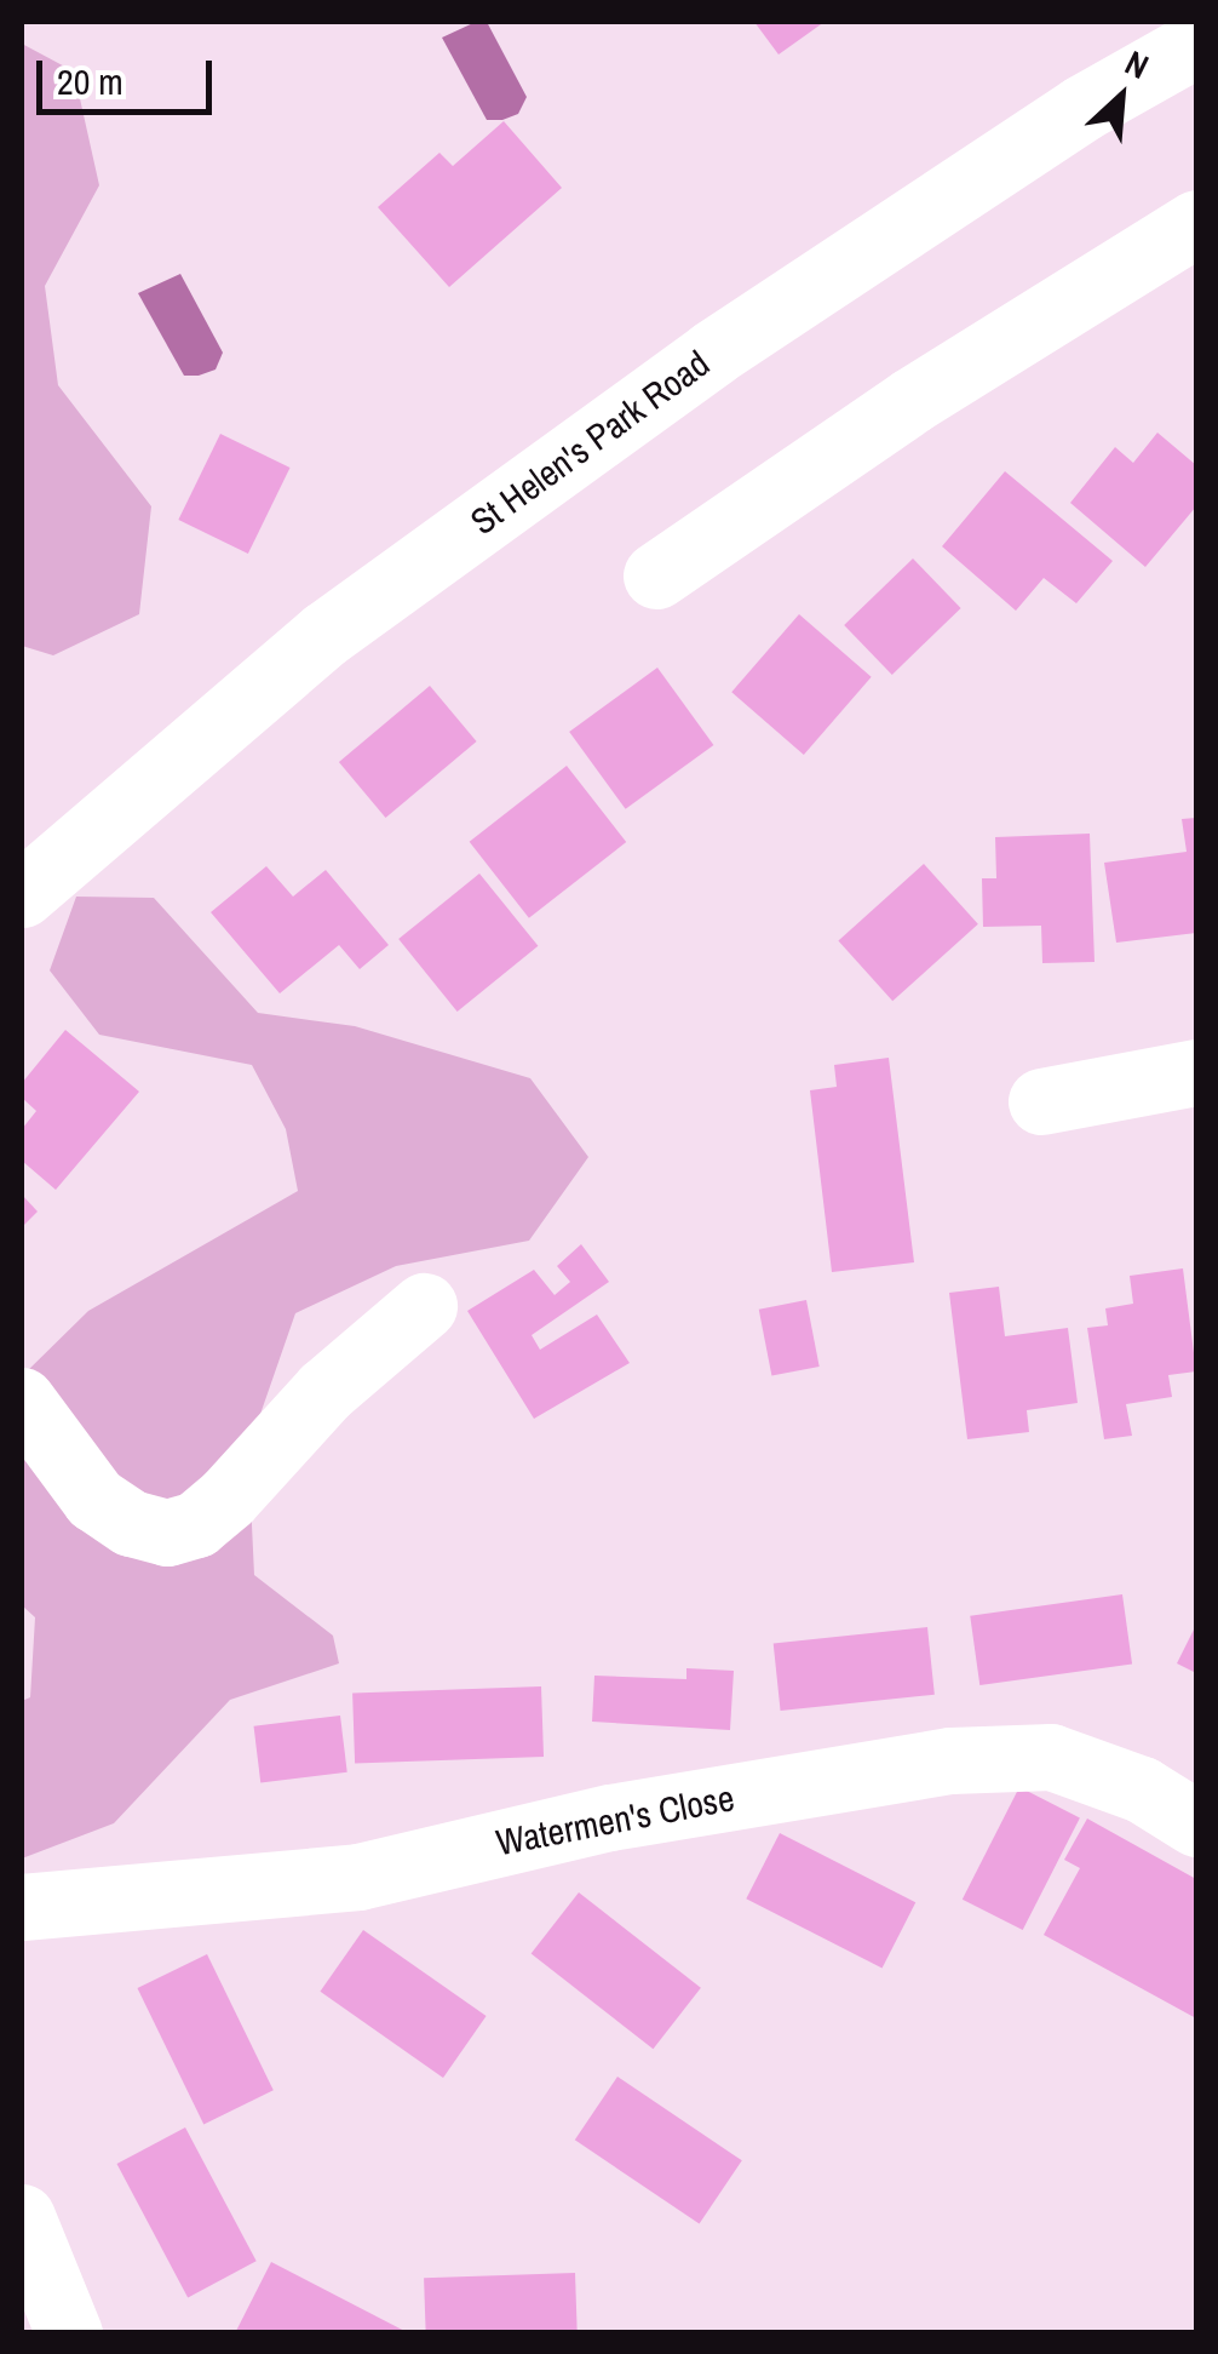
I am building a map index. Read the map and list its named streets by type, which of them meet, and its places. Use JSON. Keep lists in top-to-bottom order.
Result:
{
  "streets": {
    "street": ["St Helen's Park Road", "Watermen's Close"]
  },
  "scale_bar": "20 m",
  "north": "top right"
}
